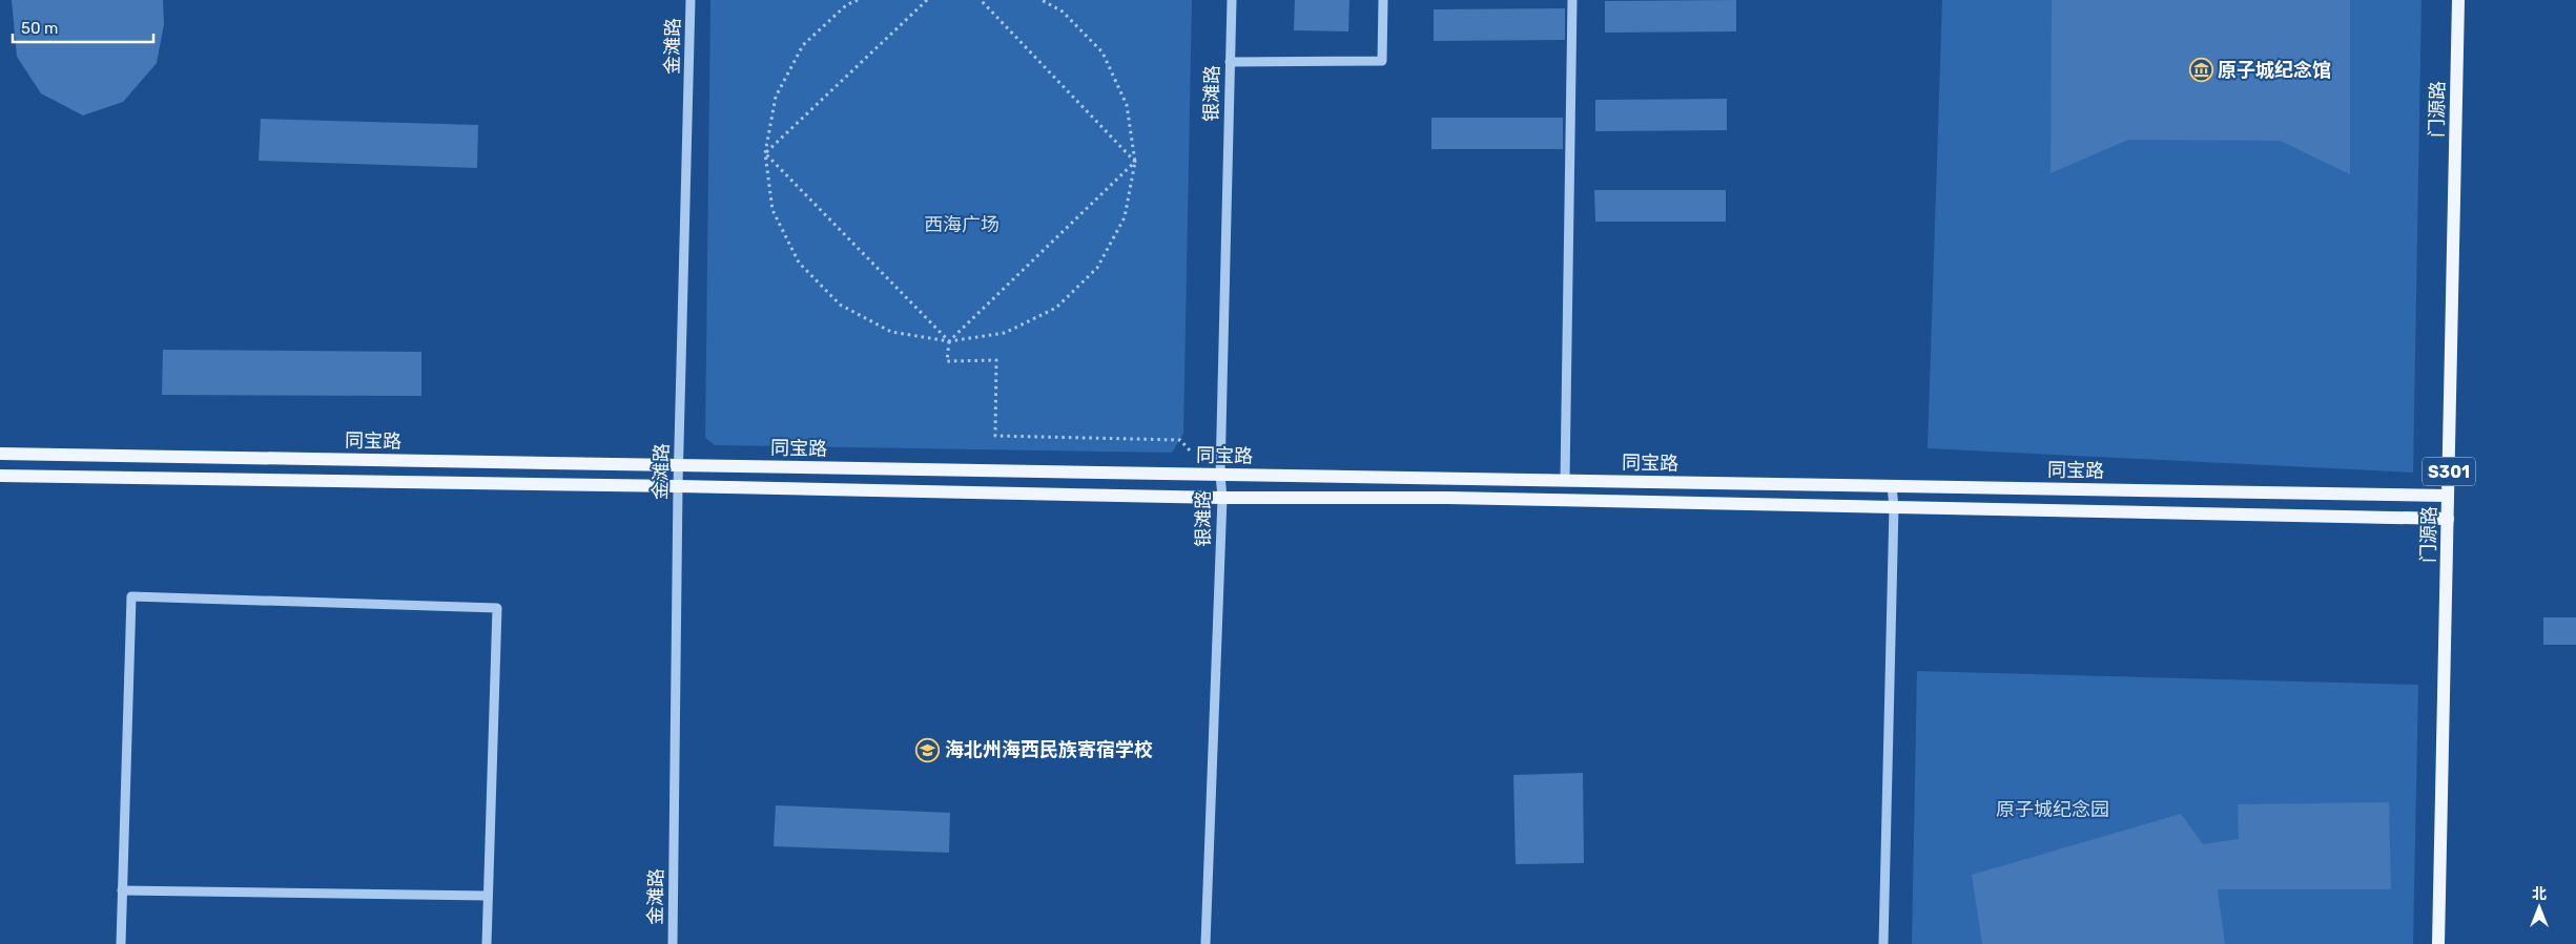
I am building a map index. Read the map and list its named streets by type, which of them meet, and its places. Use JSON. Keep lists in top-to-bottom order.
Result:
{
  "streets": {
    "main road": ["门源路", "同宝路", "S301"],
    "street": ["金滩路", "银滩路"]
  },
  "crossings": [
    ["金滩路", "同宝路"],
    ["银滩路", "同宝路"],
    ["门源路", "同宝路"]
  ],
  "parks": ["西海广场", "原子城纪念园"],
  "places": {
    "museum": ["原子城纪念馆"],
    "school or university": ["海北州海西民族寄宿学校"]
  },
  "scale_bar": "50 m",
  "north": "top"
}
